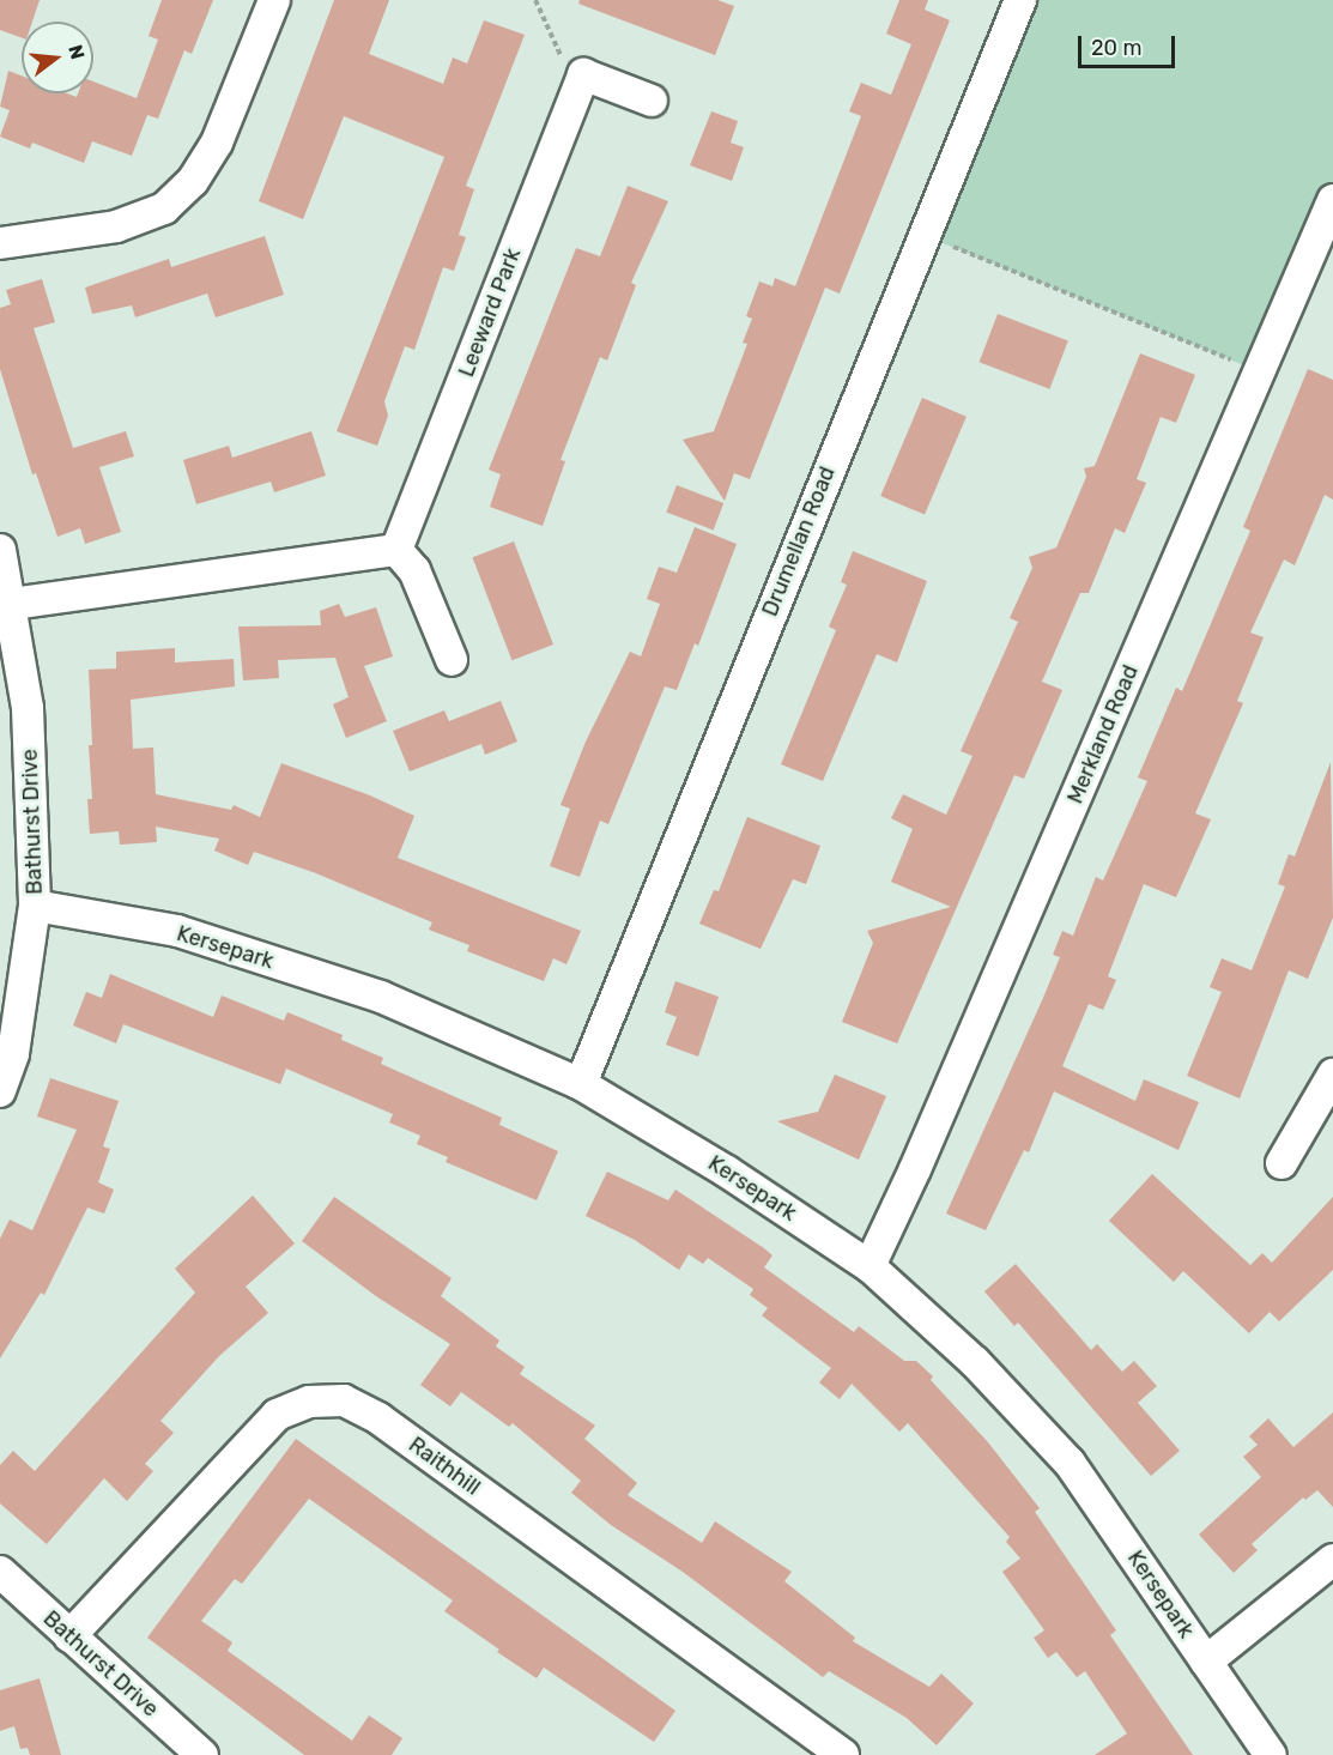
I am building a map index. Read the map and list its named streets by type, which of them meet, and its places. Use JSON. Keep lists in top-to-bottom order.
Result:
{
  "streets": {
    "street": [
      "Leeward Park",
      "Drumellan Road",
      "Merkland Road",
      "Bathurst Drive",
      "Kersepark",
      "Raithhill"
    ]
  },
  "crossings": [
    ["Drumellan Road", "Kersepark"],
    ["Merkland Road", "Kersepark"],
    ["Bathurst Drive", "Kersepark"],
    ["Bathurst Drive", "Raithhill"]
  ],
  "scale_bar": "20 m",
  "north": "right"
}
